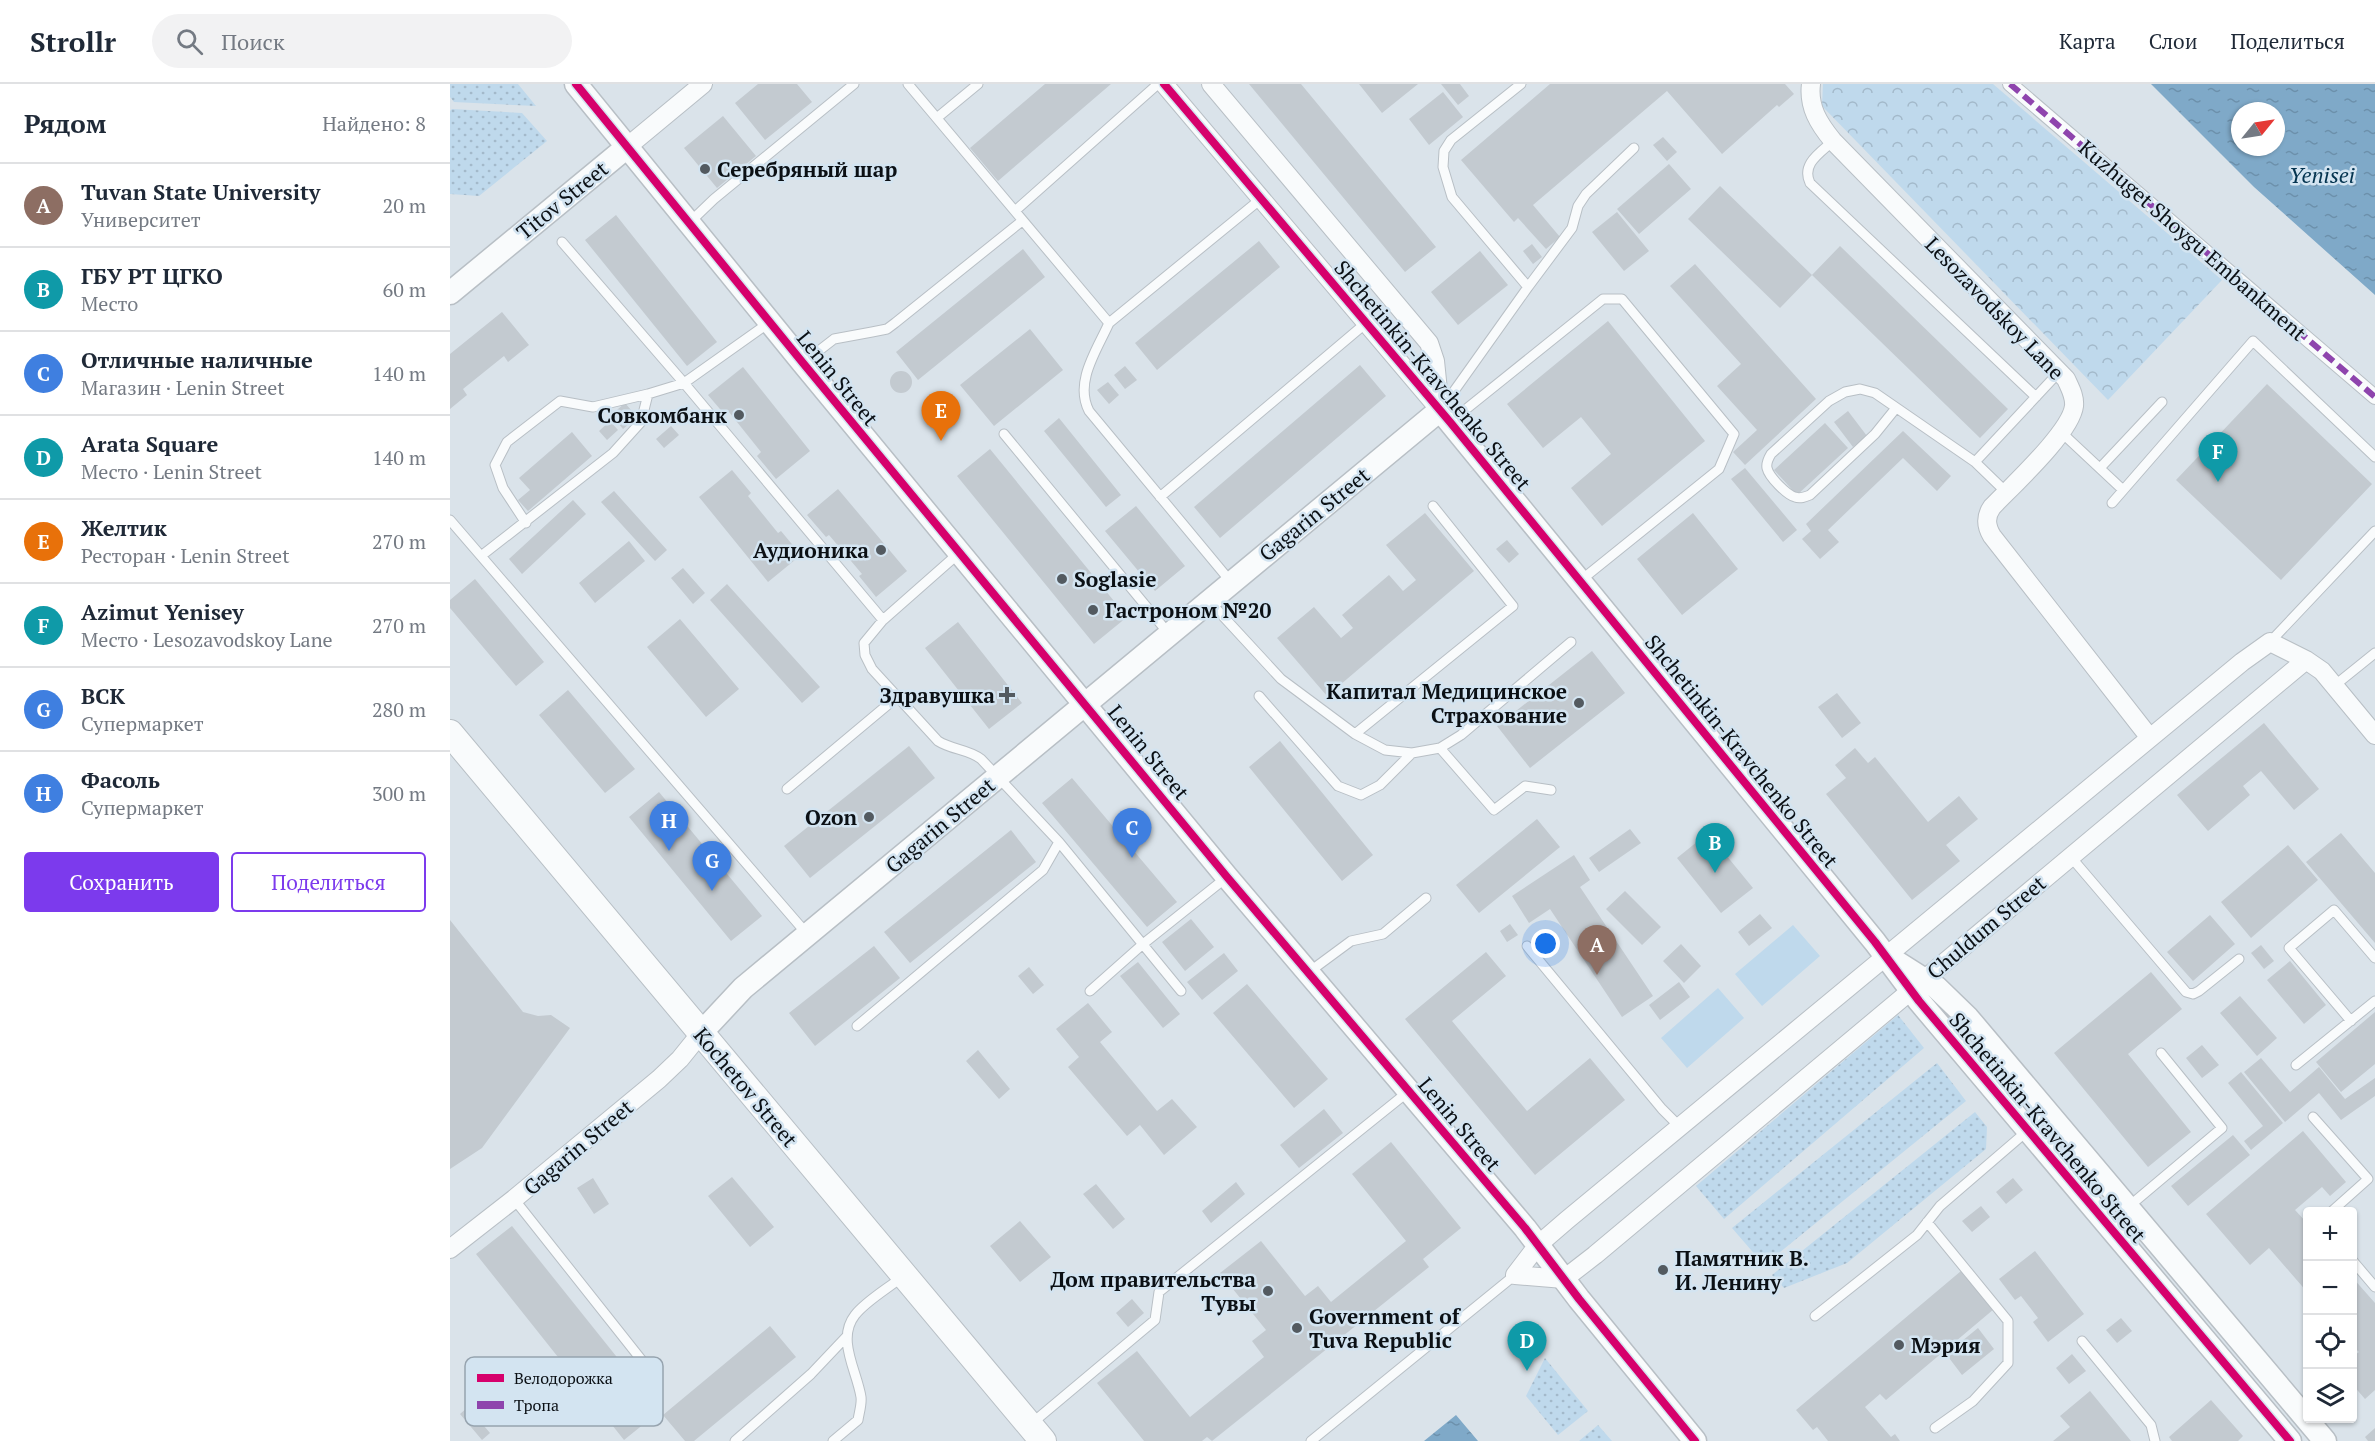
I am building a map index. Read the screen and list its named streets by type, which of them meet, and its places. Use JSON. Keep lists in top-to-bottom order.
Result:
{
  "streets": {
    "main road": ["Kochetov Street"],
    "street": [
      "Titov Street",
      "Kuzhuget Shoygu Embankment",
      "Lesozavodskoy Lane",
      "Shchetinkin-Kravchenko Street",
      "Lenin Street",
      "Gagarin Street",
      "Chuldum Street"
    ]
  },
  "crossings": [
    ["Titov Street", "Lenin Street"],
    ["Lesozavodskoy Lane", "Chuldum Street"],
    ["Shchetinkin-Kravchenko Street", "Gagarin Street"],
    ["Shchetinkin-Kravchenko Street", "Chuldum Street"],
    ["Lenin Street", "Gagarin Street"],
    ["Lenin Street", "Chuldum Street"],
    ["Gagarin Street", "Kochetov Street"]
  ],
  "water": ["Yenisei"],
  "places": {
    "other": [
      "Серебряный шар",
      "Совкомбанк",
      "Аудионика",
      "Soglasie",
      "Гастроном №20",
      "Капитал Медицинское Страхование",
      "Ozon",
      "Памятник В. И. Ленину",
      "Дом правительства Тувы",
      "Government of Tuva Republic",
      "Мэрия"
    ],
    "health": ["Здравушка"]
  },
  "legend": ["Велодорожка", "Тропа"],
  "north": "top right",
  "page": {
    "header": "Strollr",
    "search": "Поиск",
    "nav": ["Карта", "Слои", "Поделиться"],
    "heading": ["Рядом", "Найдено: 8"],
    "list": [
      {
        "mark": "A",
        "name": "Tuvan State University",
        "note": "Университет",
        "value": "20 m"
      },
      {
        "mark": "B",
        "name": "ГБУ РТ ЦГКО",
        "note": "Место",
        "value": "60 m"
      },
      {
        "mark": "C",
        "name": "Отличные наличные",
        "note": "Магазин · Lenin Street",
        "value": "140 m"
      },
      {
        "mark": "D",
        "name": "Arata Square",
        "note": "Место · Lenin Street",
        "value": "140 m"
      },
      {
        "mark": "E",
        "name": "Желтик",
        "note": "Ресторан · Lenin Street",
        "value": "270 m"
      },
      {
        "mark": "F",
        "name": "Azimut Yenisey",
        "note": "Место · Lesozavodskoy Lane",
        "value": "270 m"
      },
      {
        "mark": "G",
        "name": "ВСК",
        "note": "Супермаркет",
        "value": "280 m"
      },
      {
        "mark": "H",
        "name": "Фасоль",
        "note": "Супермаркет",
        "value": "300 m"
      }
    ],
    "pins": [
      "E",
      "F",
      "H",
      "C",
      "B",
      "G",
      "A",
      "D"
    ],
    "buttons": ["Сохранить", "Поделиться"],
    "map_buttons": ["+", "−"]
  }
}
